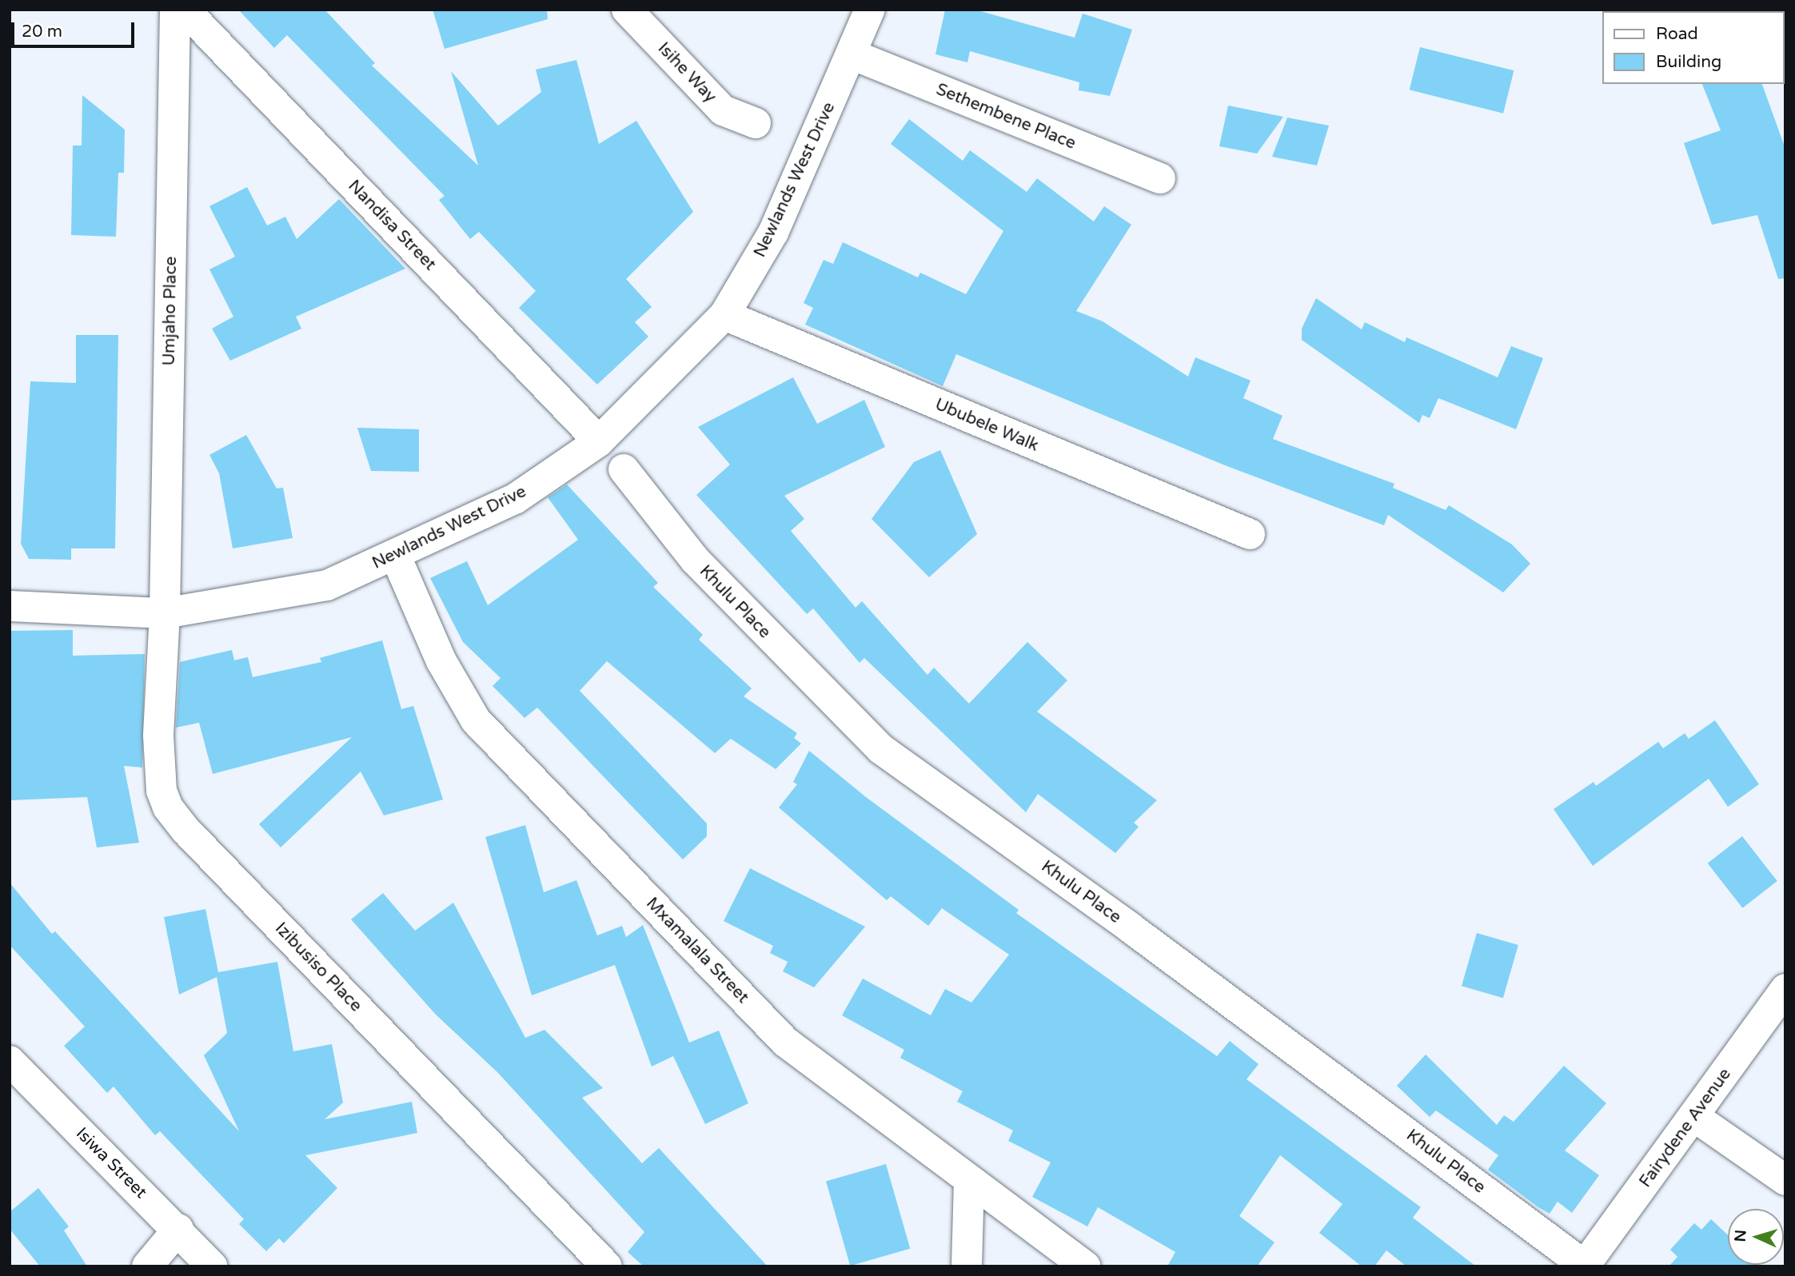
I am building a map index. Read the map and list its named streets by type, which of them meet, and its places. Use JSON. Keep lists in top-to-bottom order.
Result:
{
  "streets": {
    "street": [
      "Isihe Way",
      "Sethembene Place",
      "Newlands West Drive",
      "Nandisa Street",
      "Umjaho Place",
      "Ububele Walk",
      "Khulu Place",
      "Mxamalala Street",
      "Izibusiso Place",
      "Fairydene Avenue",
      "Isiwa Street"
    ]
  },
  "crossings": [
    ["Sethembene Place", "Newlands West Drive"],
    ["Newlands West Drive", "Nandisa Street"],
    ["Newlands West Drive", "Umjaho Place"],
    ["Newlands West Drive", "Ububele Walk"],
    ["Newlands West Drive", "Mxamalala Street"],
    ["Newlands West Drive", "Izibusiso Place"],
    ["Umjaho Place", "Izibusiso Place"],
    ["Khulu Place", "Fairydene Avenue"]
  ],
  "legend": ["Road", "Building"],
  "scale_bar": "20 m",
  "north": "left"
}
